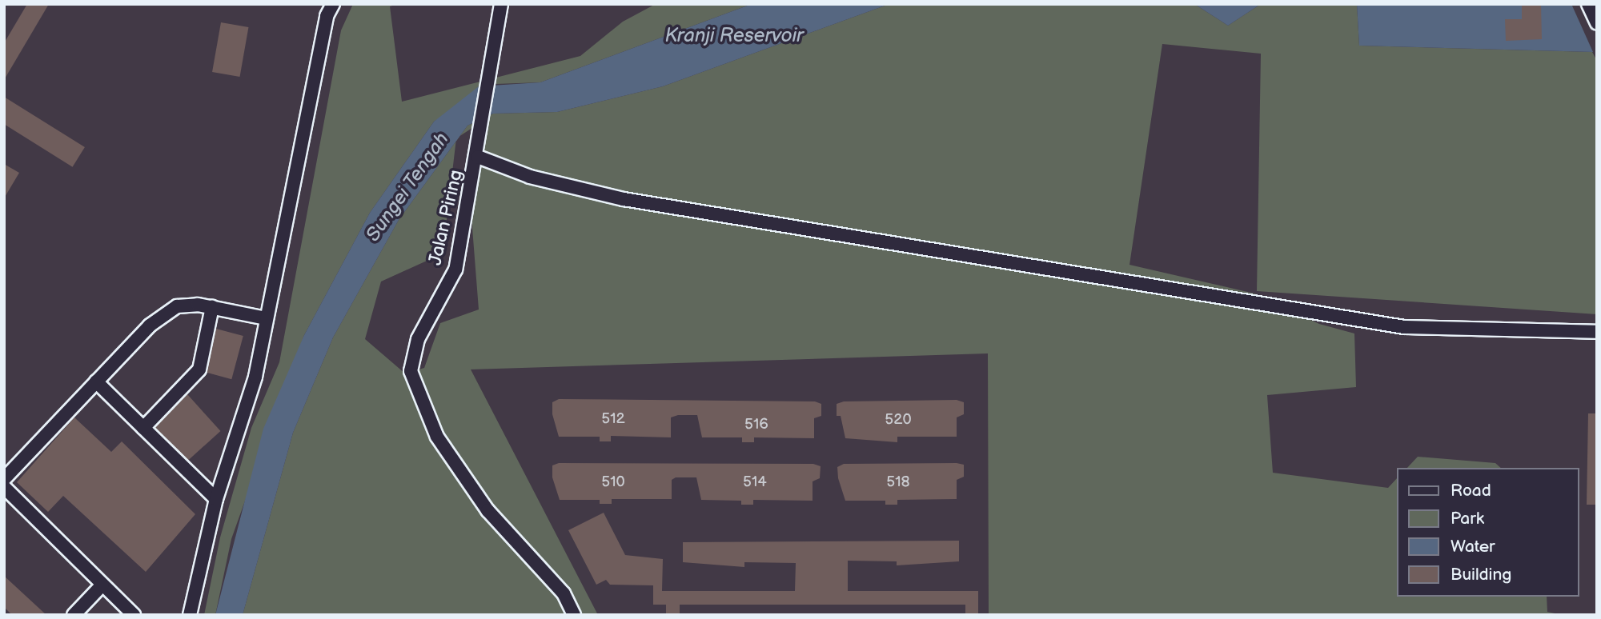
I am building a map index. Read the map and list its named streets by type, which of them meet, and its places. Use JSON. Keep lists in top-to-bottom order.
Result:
{
  "streets": {
    "street": ["Jalan Piring"]
  },
  "water": ["Kranji Reservoir", "Sungei Tengah"],
  "house_numbers": [
    "512",
    "520",
    "516",
    "510",
    "514",
    "518"
  ],
  "legend": [
    "Road",
    "Park",
    "Water",
    "Building"
  ]
}
